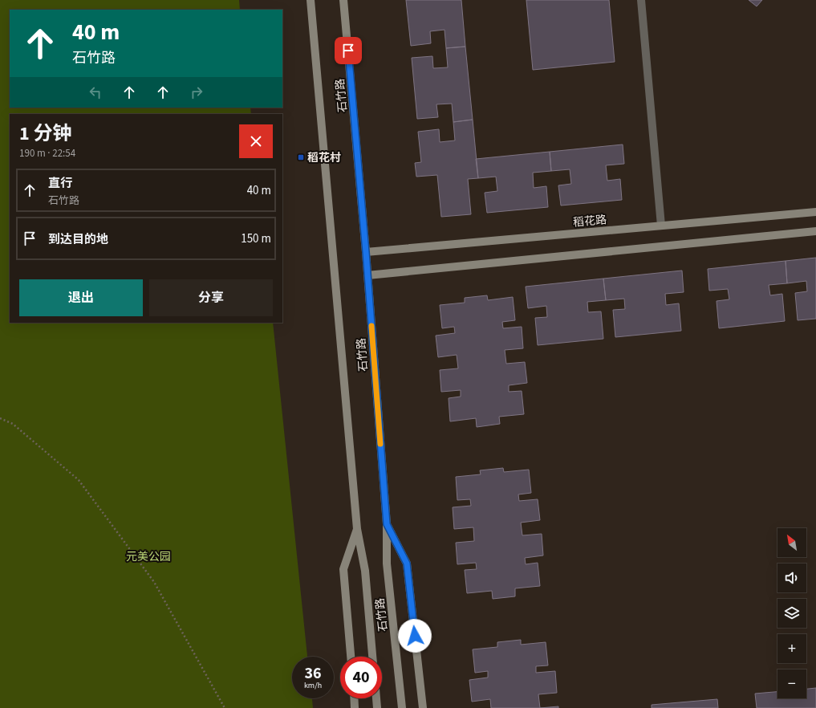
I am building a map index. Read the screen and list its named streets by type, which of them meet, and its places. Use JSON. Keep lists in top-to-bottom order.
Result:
{
  "streets": {
    "street": ["石竹路", "稻花路"]
  },
  "crossings": [
    ["石竹路", "稻花路"]
  ],
  "parks": ["元美公园"],
  "places": {
    "transit": ["稻花村"]
  },
  "north": "top left",
  "page": {
    "turn": ["40 m", "石竹路"],
    "heading": ["1 分钟", "190 m · 22:54"],
    "list": [
      {
        "name": "直行",
        "note": "石竹路",
        "value": "40 m"
      },
      {
        "name": "到达目的地",
        "value": "150 m"
      }
    ],
    "buttons": ["退出", "分享"],
    "map_buttons": ["+", "−"],
    "speed": "36 km/h",
    "limit": "40"
  }
}
